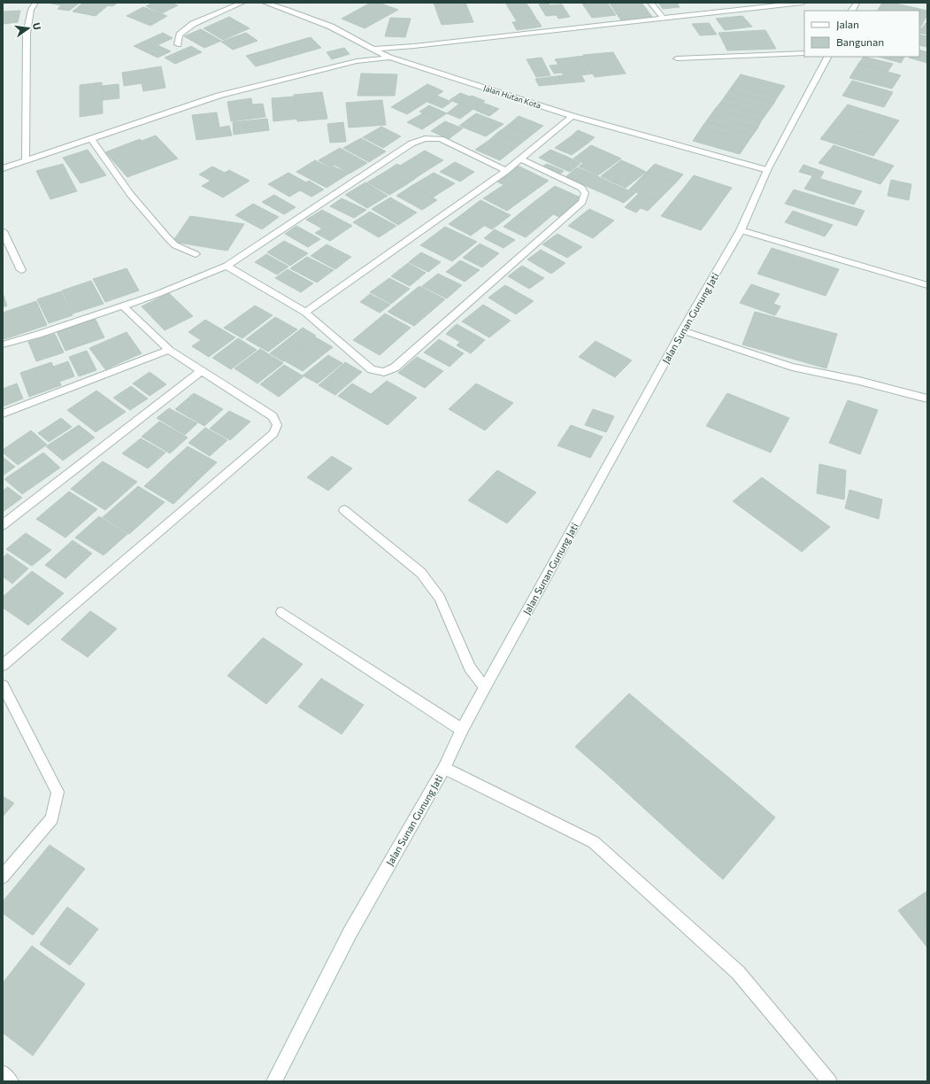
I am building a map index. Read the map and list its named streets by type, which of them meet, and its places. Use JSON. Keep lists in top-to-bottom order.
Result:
{
  "streets": {
    "street": ["Jalan Hutan Kota", "Jalan Sunan Gunung Jati"]
  },
  "crossings": [
    ["Jalan Hutan Kota", "Jalan Sunan Gunung Jati"]
  ],
  "legend": ["Jalan", "Bangunan"],
  "north": "right"
}
